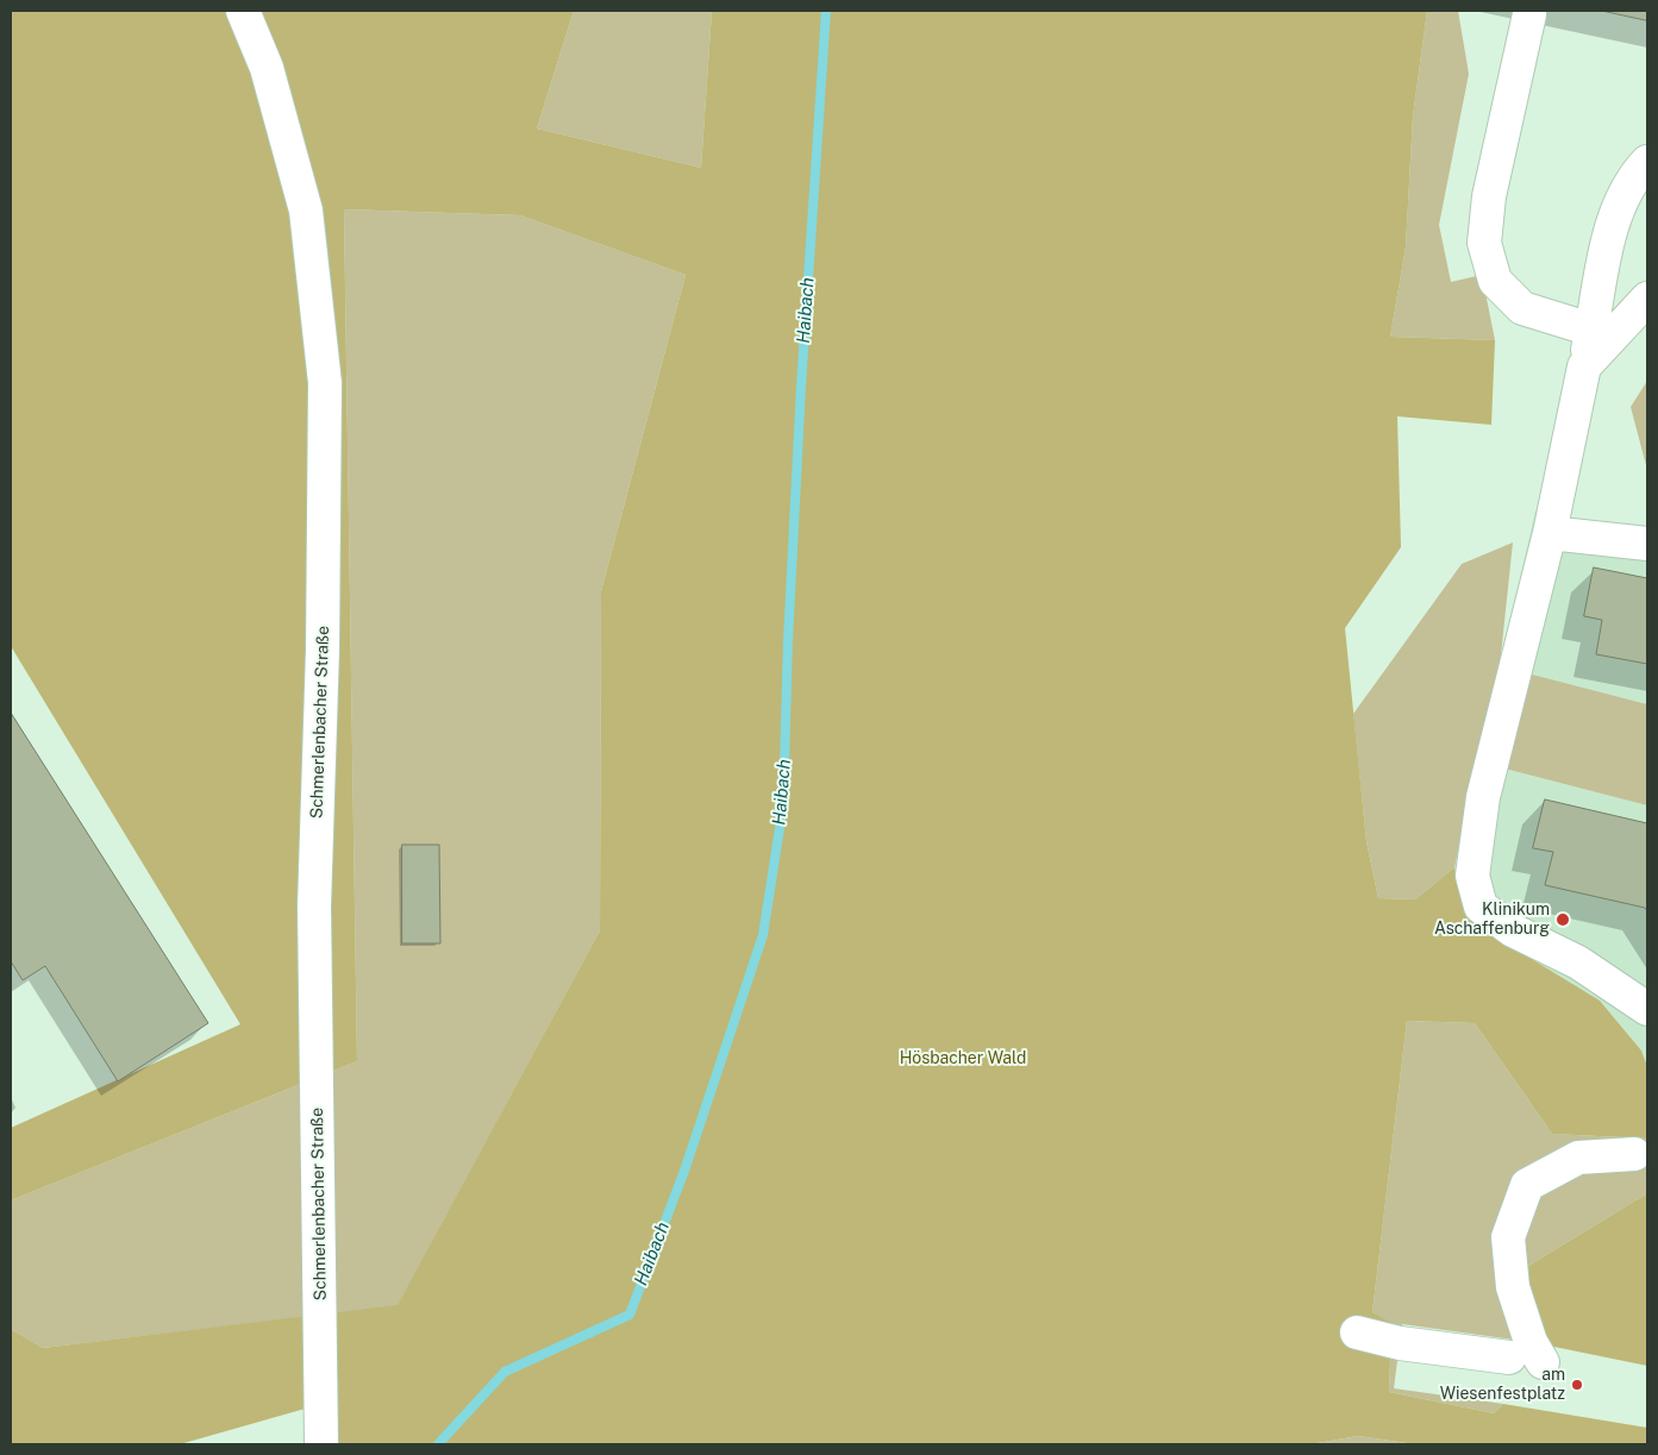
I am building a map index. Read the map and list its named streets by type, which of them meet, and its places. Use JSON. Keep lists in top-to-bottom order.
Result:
{
  "streets": {
    "street": ["Schmerlenbacher Straße"]
  },
  "water": ["Haibach"],
  "parks": ["Hösbacher Wald"],
  "places": ["Klinikum Aschaffenburg", "am Wiesenfestplatz"]
}
